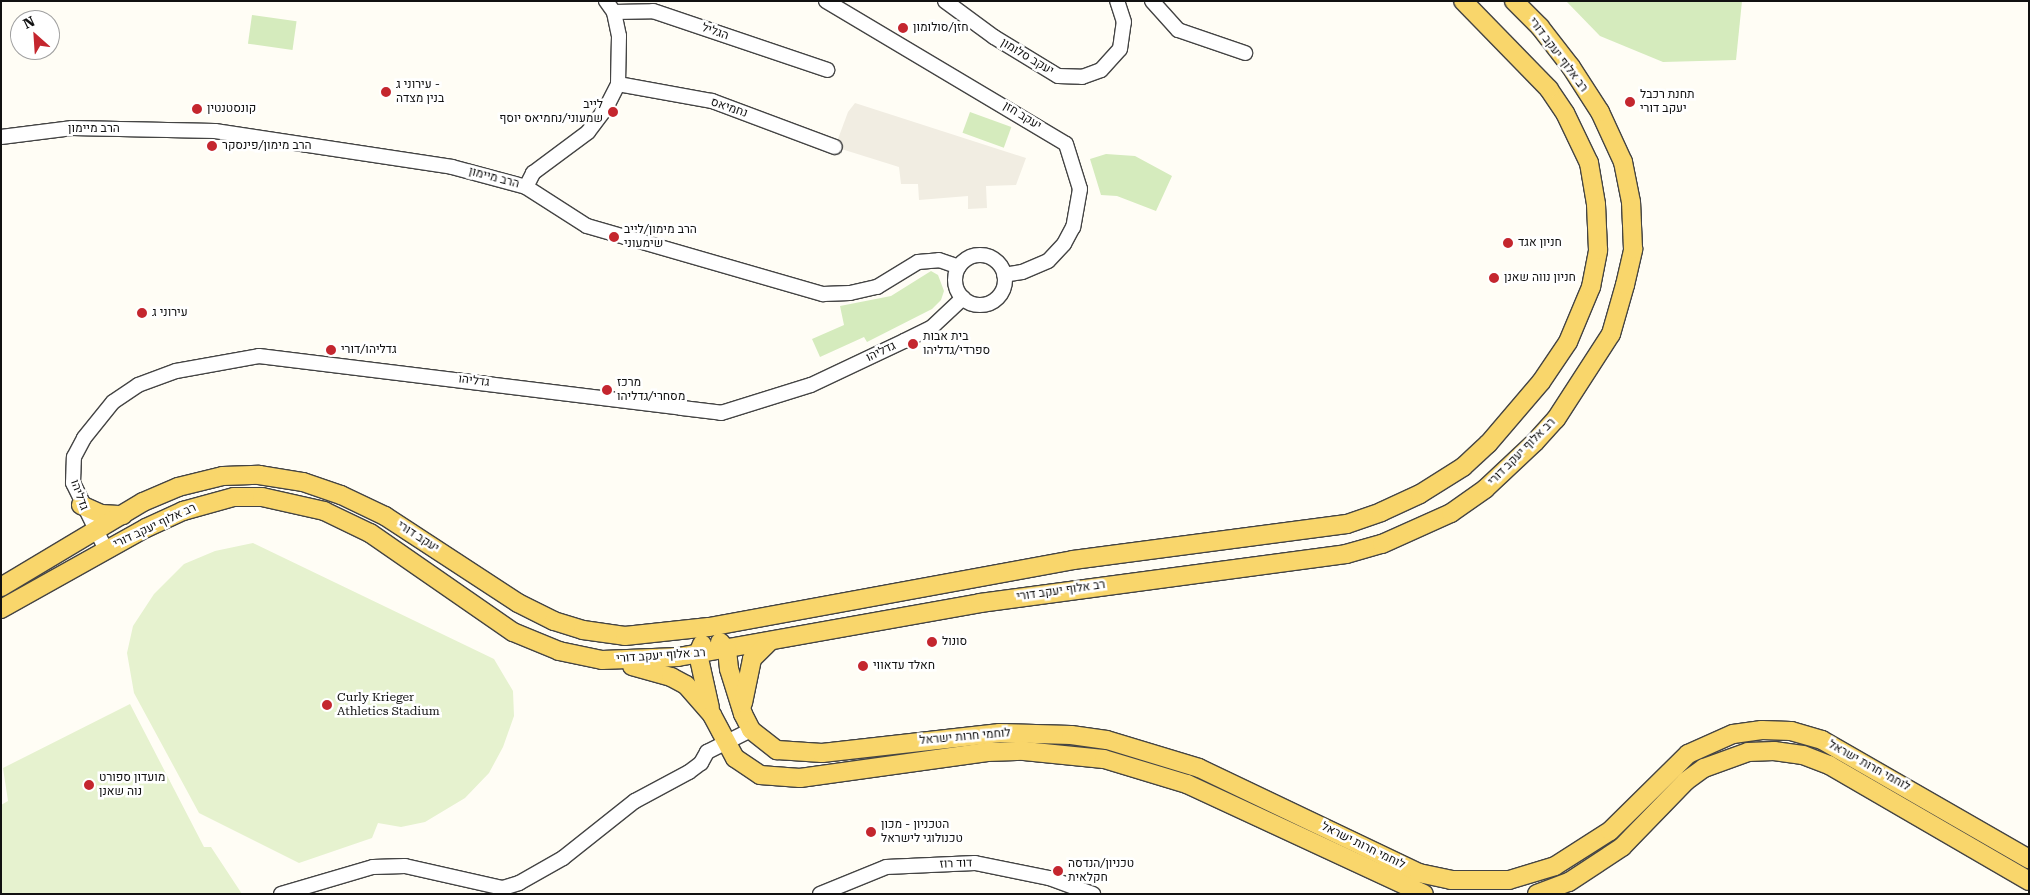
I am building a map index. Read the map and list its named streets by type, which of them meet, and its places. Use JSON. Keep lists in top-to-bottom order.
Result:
{
  "streets": {
    "main road": ["רב אלוף יעקב דורי", "יעקב דורי", "לוחמי חרות ישראל"],
    "street": [
      "הגליל",
      "יעקב סלומון",
      "נחמיאס",
      "יעקב חזן",
      "הרב מיימון",
      "גדליהו",
      "דוד רוז"
    ]
  },
  "crossings": [
    ["רב אלוף יעקב דורי", "גדליהו"],
    ["רב אלוף יעקב דורי", "יעקב דורי"],
    ["רב אלוף יעקב דורי", "לוחמי חרות ישראל"],
    ["יעקב חזן", "הרב מיימון"],
    ["יעקב חזן", "גדליהו"],
    ["הרב מיימון", "גדליהו"],
    ["יעקב דורי", "לוחמי חרות ישראל"]
  ],
  "places": [
    "חזן/סולומון",
    "עירוני ג - בנין מצדה",
    "תחנת רכבל יעקב דורי",
    "קונסטנטין",
    "לייב שמעוני/נחמיאס יוסף",
    "הרב מימון/פינסקר",
    "הרב מימון/לייב שימעוני",
    "חניון אגד",
    "חניון נווה שאנן",
    "עירוני ג",
    "בית אבות ספרדי/גדליהו",
    "גדליהו/דורי",
    "מרכז מסחרי/גדליהו",
    "סונול",
    "חאלד עדאווי",
    "Curly Krieger Athletics Stadium",
    "מועדון ספורט נוה שאנן",
    "הטכניון - מכון טכנולוגי לישראל",
    "טכניון/הנדסה חקלאית"
  ],
  "north": "top left"
}
